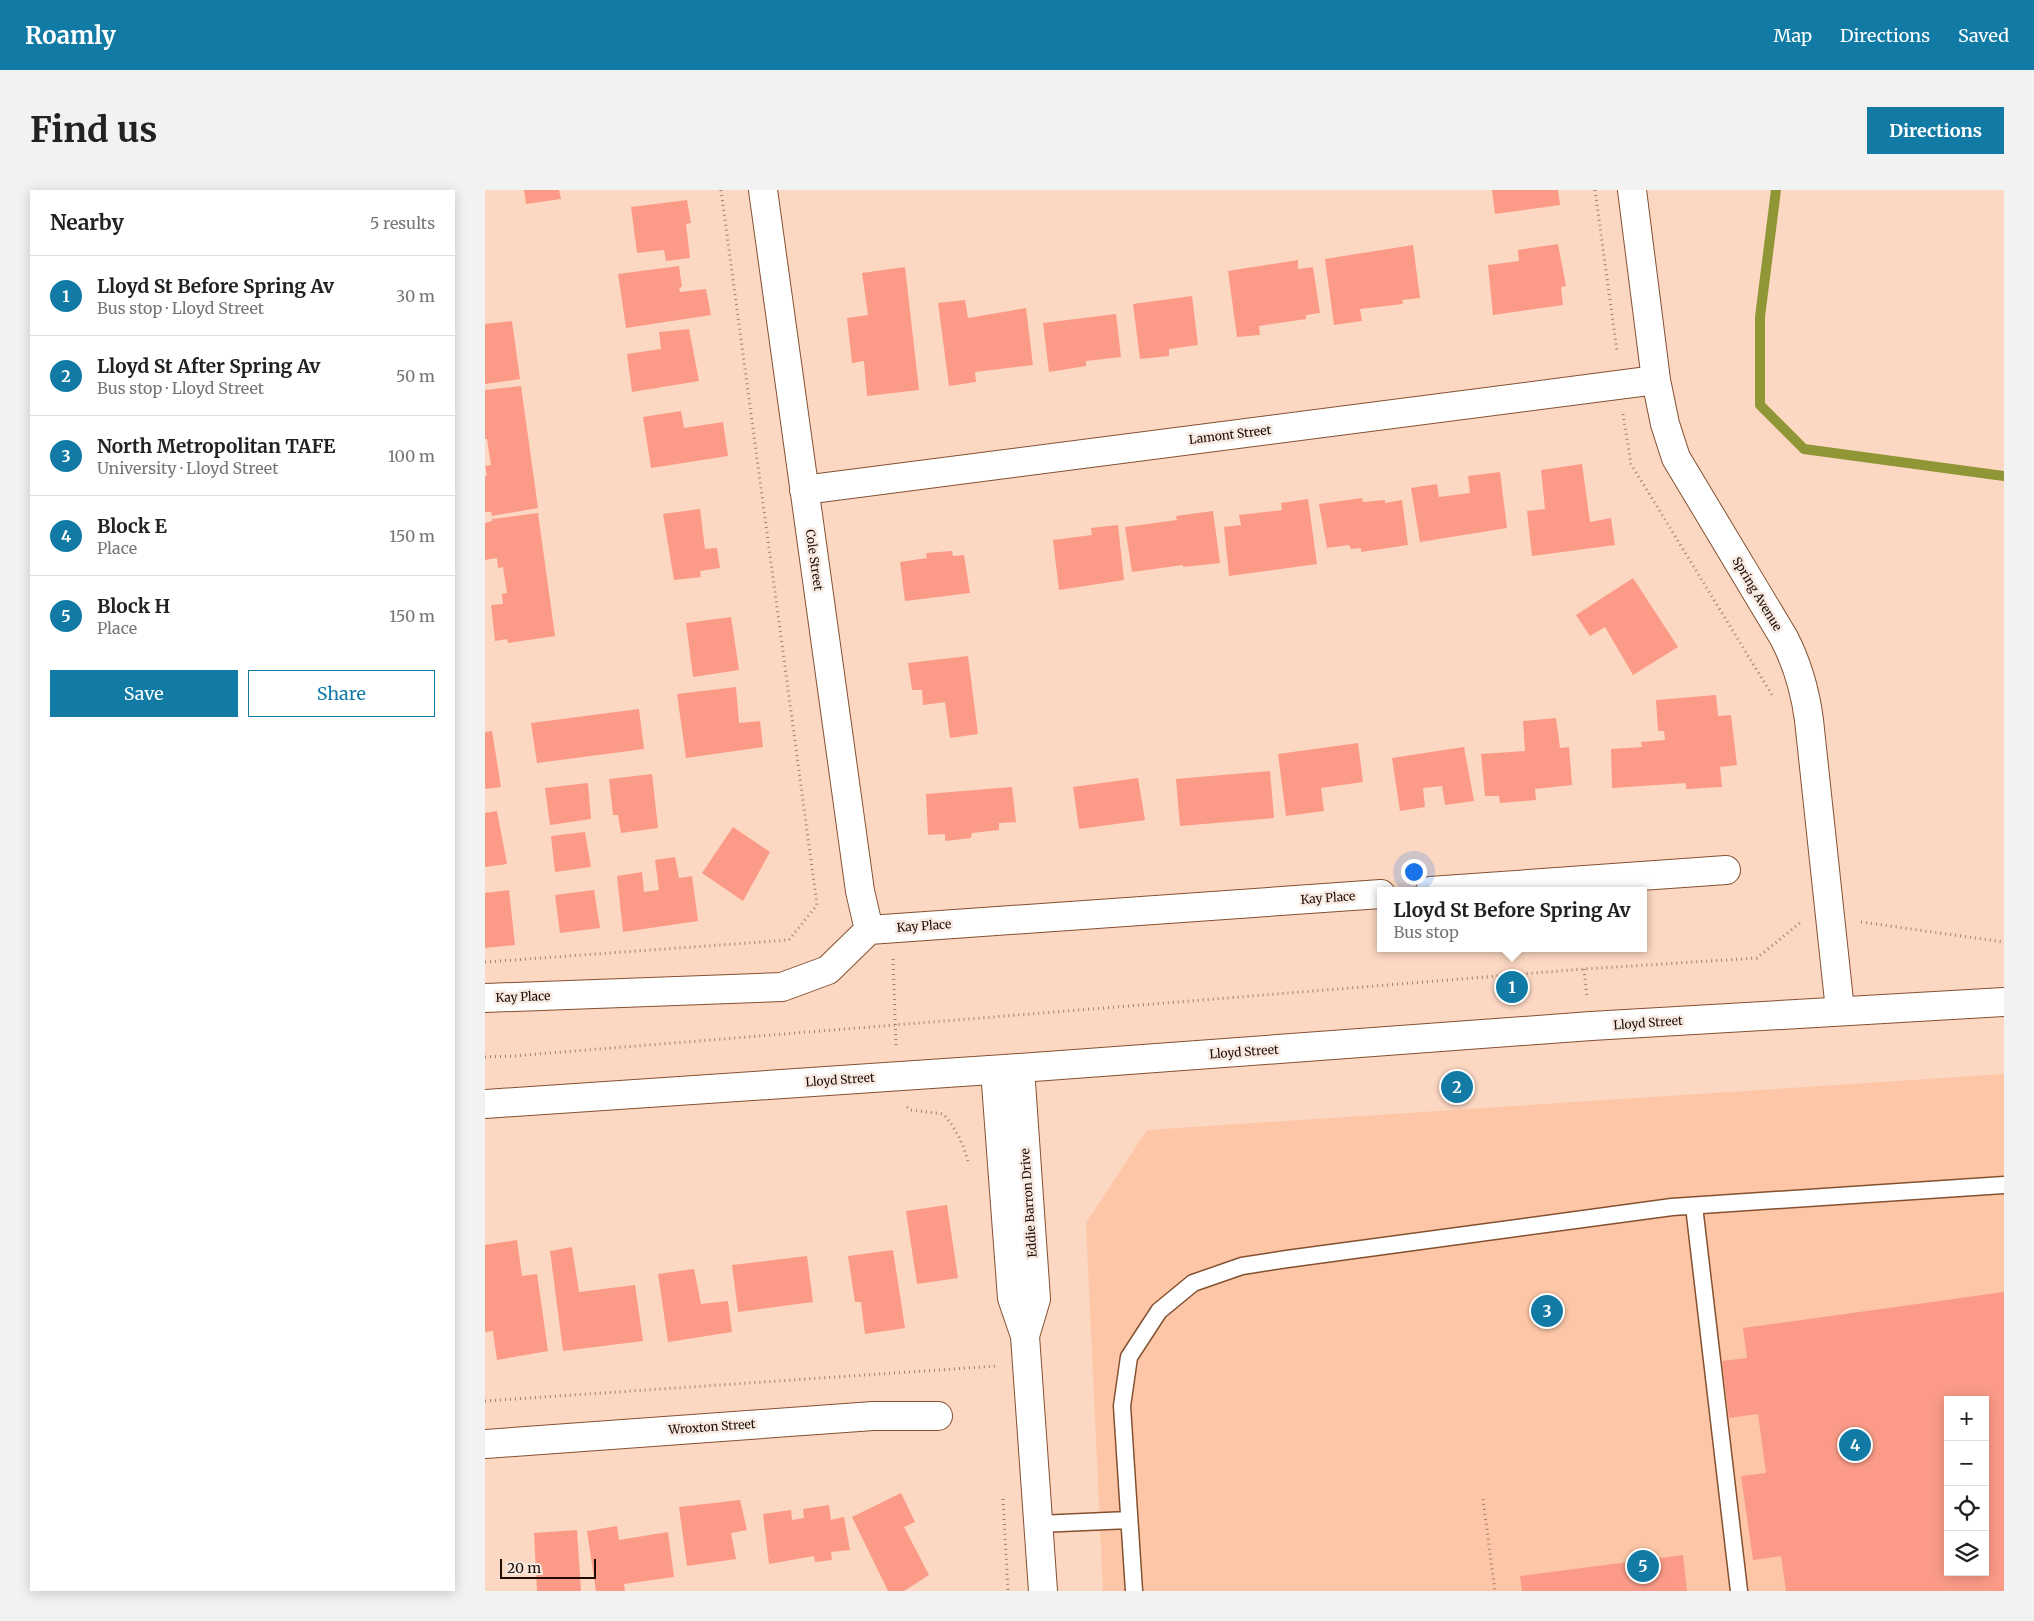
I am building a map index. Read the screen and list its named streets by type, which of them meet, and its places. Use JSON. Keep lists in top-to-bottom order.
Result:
{
  "streets": {
    "street": [
      "Lamont Street",
      "Cole Street",
      "Spring Avenue",
      "Kay Place",
      "Lloyd Street",
      "Eddie Barron Drive",
      "Wroxton Street"
    ]
  },
  "crossings": [
    ["Lamont Street", "Cole Street"],
    ["Lamont Street", "Spring Avenue"],
    ["Cole Street", "Kay Place"],
    ["Spring Avenue", "Lloyd Street"],
    ["Lloyd Street", "Eddie Barron Drive"]
  ],
  "scale_bar": "20 m",
  "page": {
    "header": "Roamly",
    "nav": ["Map", "Directions", "Saved"],
    "buttons": [
      "Directions",
      ["Save", "Share"]
    ],
    "title": "Find us",
    "heading": ["Nearby", "5 results"],
    "list": [
      {
        "mark": "1",
        "name": "Lloyd St Before Spring Av",
        "note": "Bus stop · Lloyd Street",
        "value": "30 m"
      },
      {
        "mark": "2",
        "name": "Lloyd St After Spring Av",
        "note": "Bus stop · Lloyd Street",
        "value": "50 m"
      },
      {
        "mark": "3",
        "name": "North Metropolitan TAFE",
        "note": "University · Lloyd Street",
        "value": "100 m"
      },
      {
        "mark": "4",
        "name": "Block E",
        "note": "Place",
        "value": "150 m"
      },
      {
        "mark": "5",
        "name": "Block H",
        "note": "Place",
        "value": "150 m"
      }
    ],
    "popup": ["Lloyd St Before Spring Av", "Bus stop"],
    "pins": [
      "1",
      "2",
      "3",
      "4",
      "5"
    ],
    "map_buttons": ["+", "−"],
    "scale": "20 m"
  }
}
